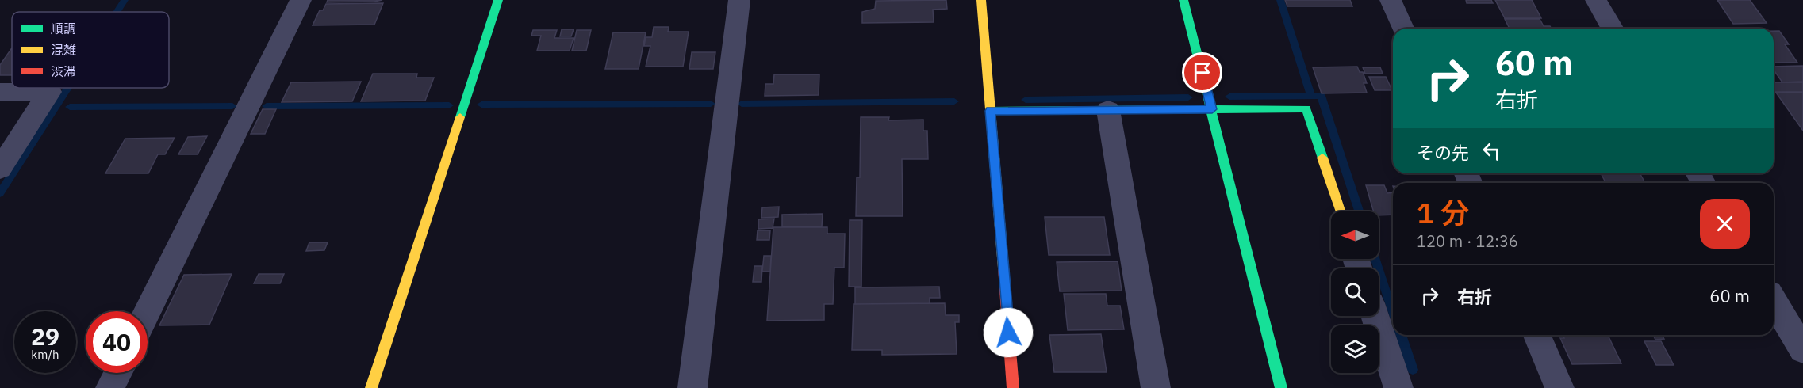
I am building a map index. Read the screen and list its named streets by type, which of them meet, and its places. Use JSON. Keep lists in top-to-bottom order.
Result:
{
  "legend": ["順調", "混雑", "渋滞"],
  "north": "left",
  "page": {
    "turn": ["60 m", "右折"],
    "then": "その先",
    "heading": ["1 分", "120 m · 12:36"],
    "list": [
      {
        "name": "右折",
        "value": "60 m"
      }
    ],
    "speed": "29 km/h",
    "limit": "40"
  }
}
